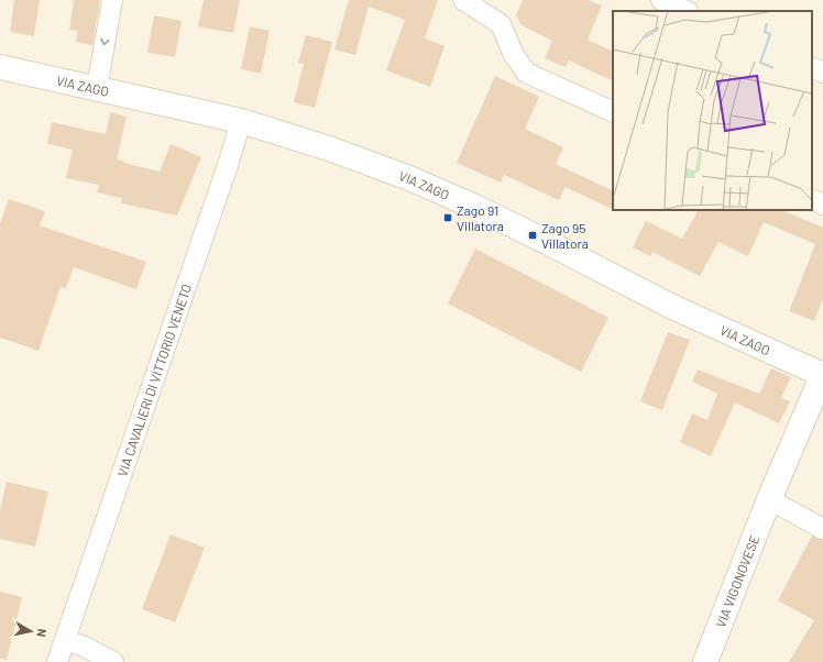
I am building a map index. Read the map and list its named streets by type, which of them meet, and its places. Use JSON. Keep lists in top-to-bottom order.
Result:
{
  "streets": {
    "street": ["VIA ZAGO", "VIA CAVALIERI DI VITTORIO VENETO", "VIA VIGONOVESE"]
  },
  "crossings": [
    ["VIA ZAGO", "VIA CAVALIERI DI VITTORIO VENETO"],
    ["VIA ZAGO", "VIA VIGONOVESE"]
  ],
  "places": {
    "transit": ["Zago 91 Villatora", "Zago 95 Villatora"]
  },
  "north": "right"
}
